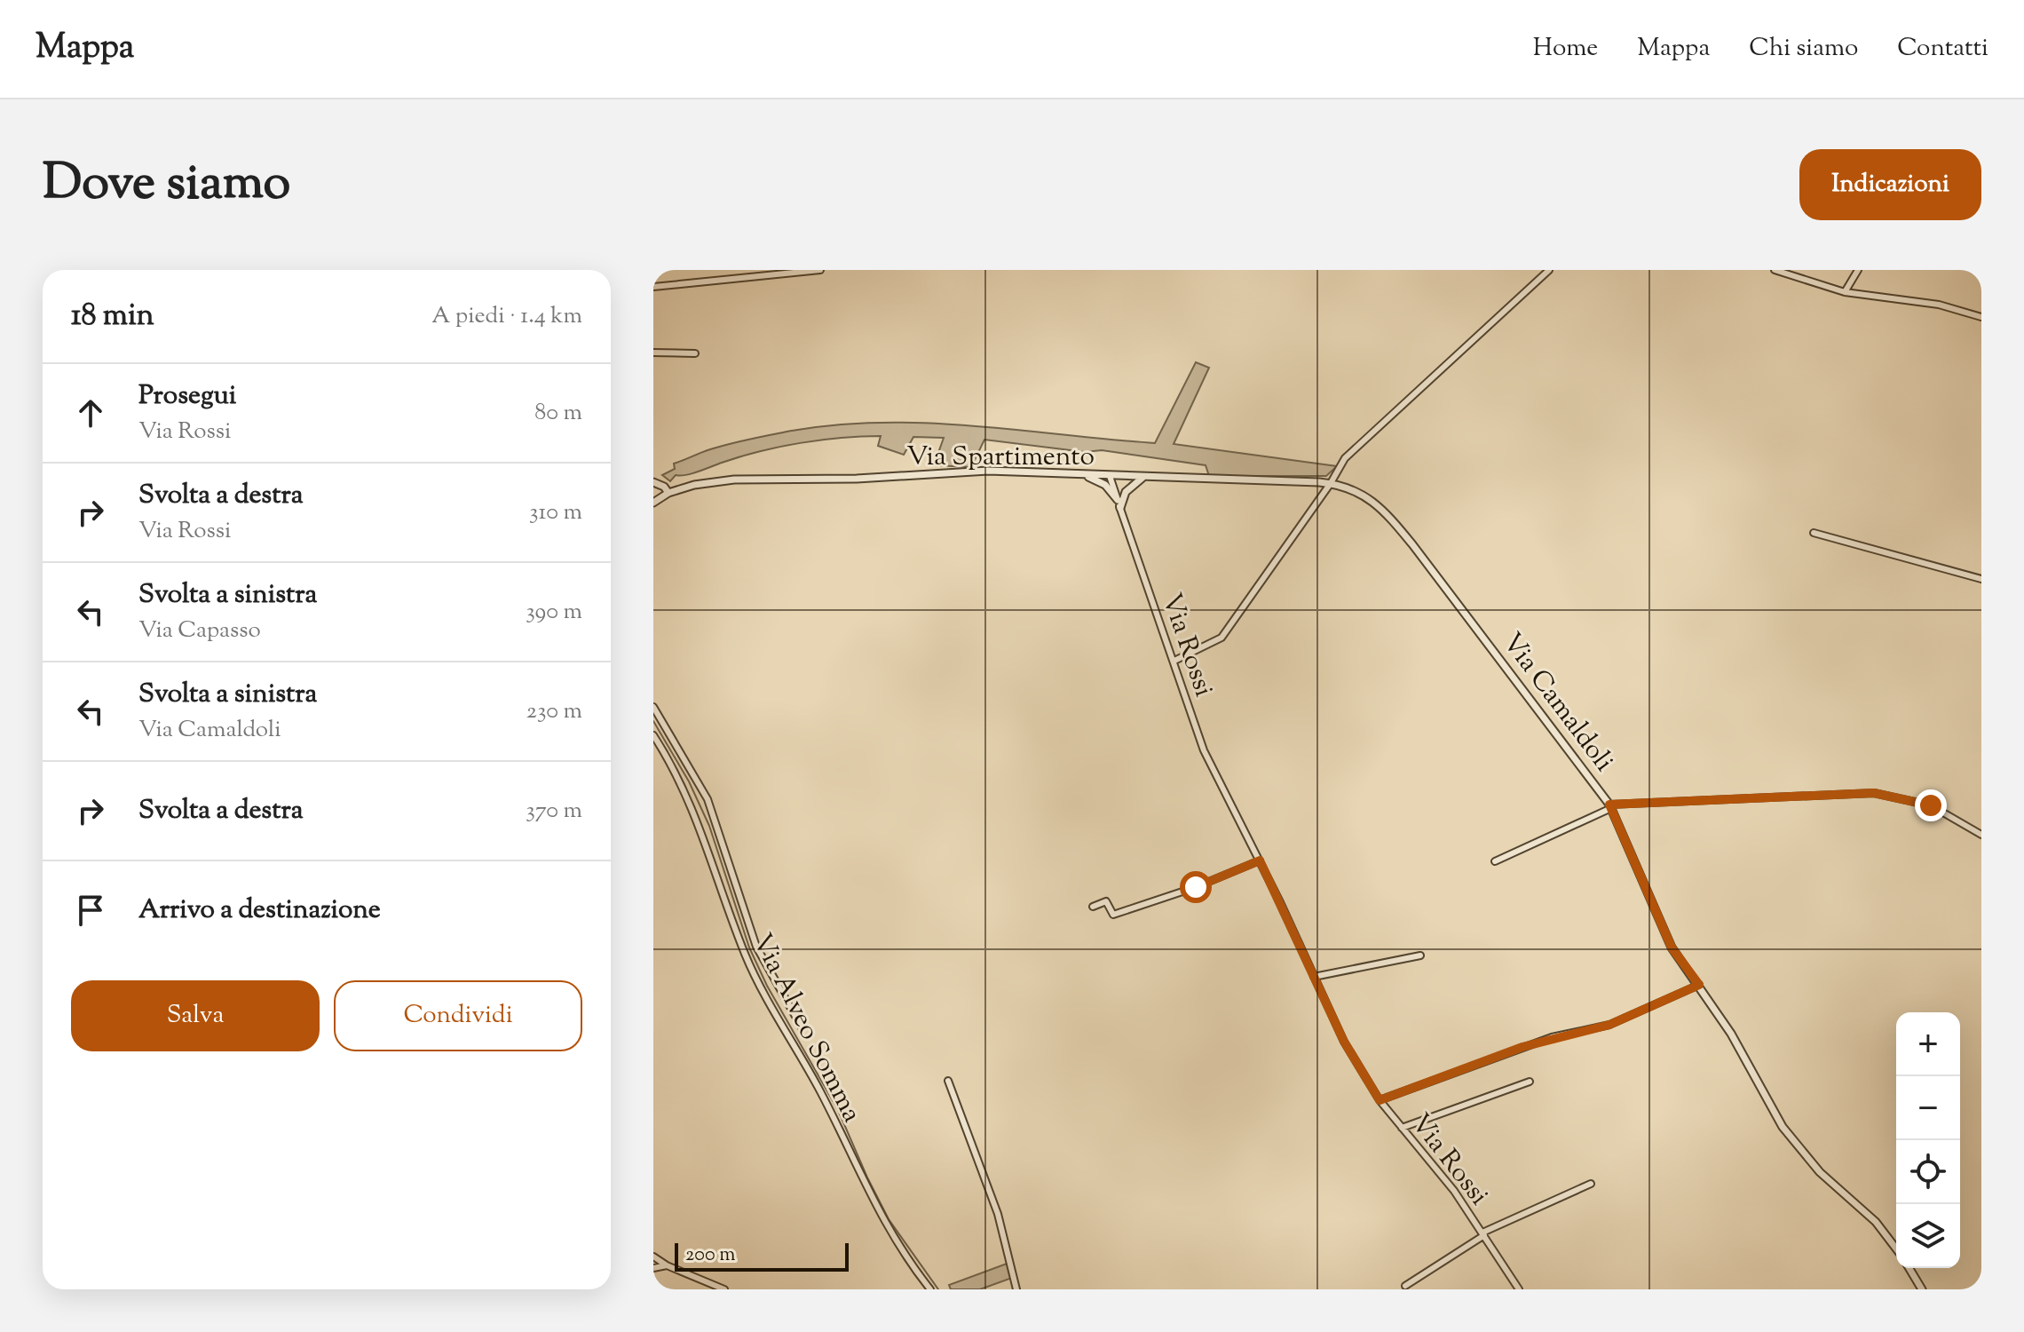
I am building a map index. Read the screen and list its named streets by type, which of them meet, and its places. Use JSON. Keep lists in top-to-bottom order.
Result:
{
  "streets": {
    "street": [
      "Via Spartimento",
      "Via Rossi",
      "Via Camaldoli",
      "Via Alveo Somma"
    ]
  },
  "crossings": [
    ["Via Spartimento", "Via Rossi"],
    ["Via Spartimento", "Via Camaldoli"]
  ],
  "scale_bar": "200 m",
  "page": {
    "header": "Mappa",
    "nav": [
      "Home",
      "Mappa",
      "Chi siamo",
      "Contatti"
    ],
    "title": "Dove siamo",
    "buttons": [
      "Indicazioni",
      ["Salva", "Condividi"]
    ],
    "heading": ["18 min", "A piedi · 1.4 km"],
    "list": [
      ["Prosegui", "Via Rossi", "80 m"],
      ["Svolta a destra", "Via Rossi", "310 m"],
      ["Svolta a sinistra", "Via Capasso", "390 m"],
      ["Svolta a sinistra", "Via Camaldoli", "230 m"],
      ["Svolta a destra", "370 m"],
      "Arrivo a destinazione"
    ],
    "map_buttons": ["+", "−"],
    "scale": "200 m"
  }
}
